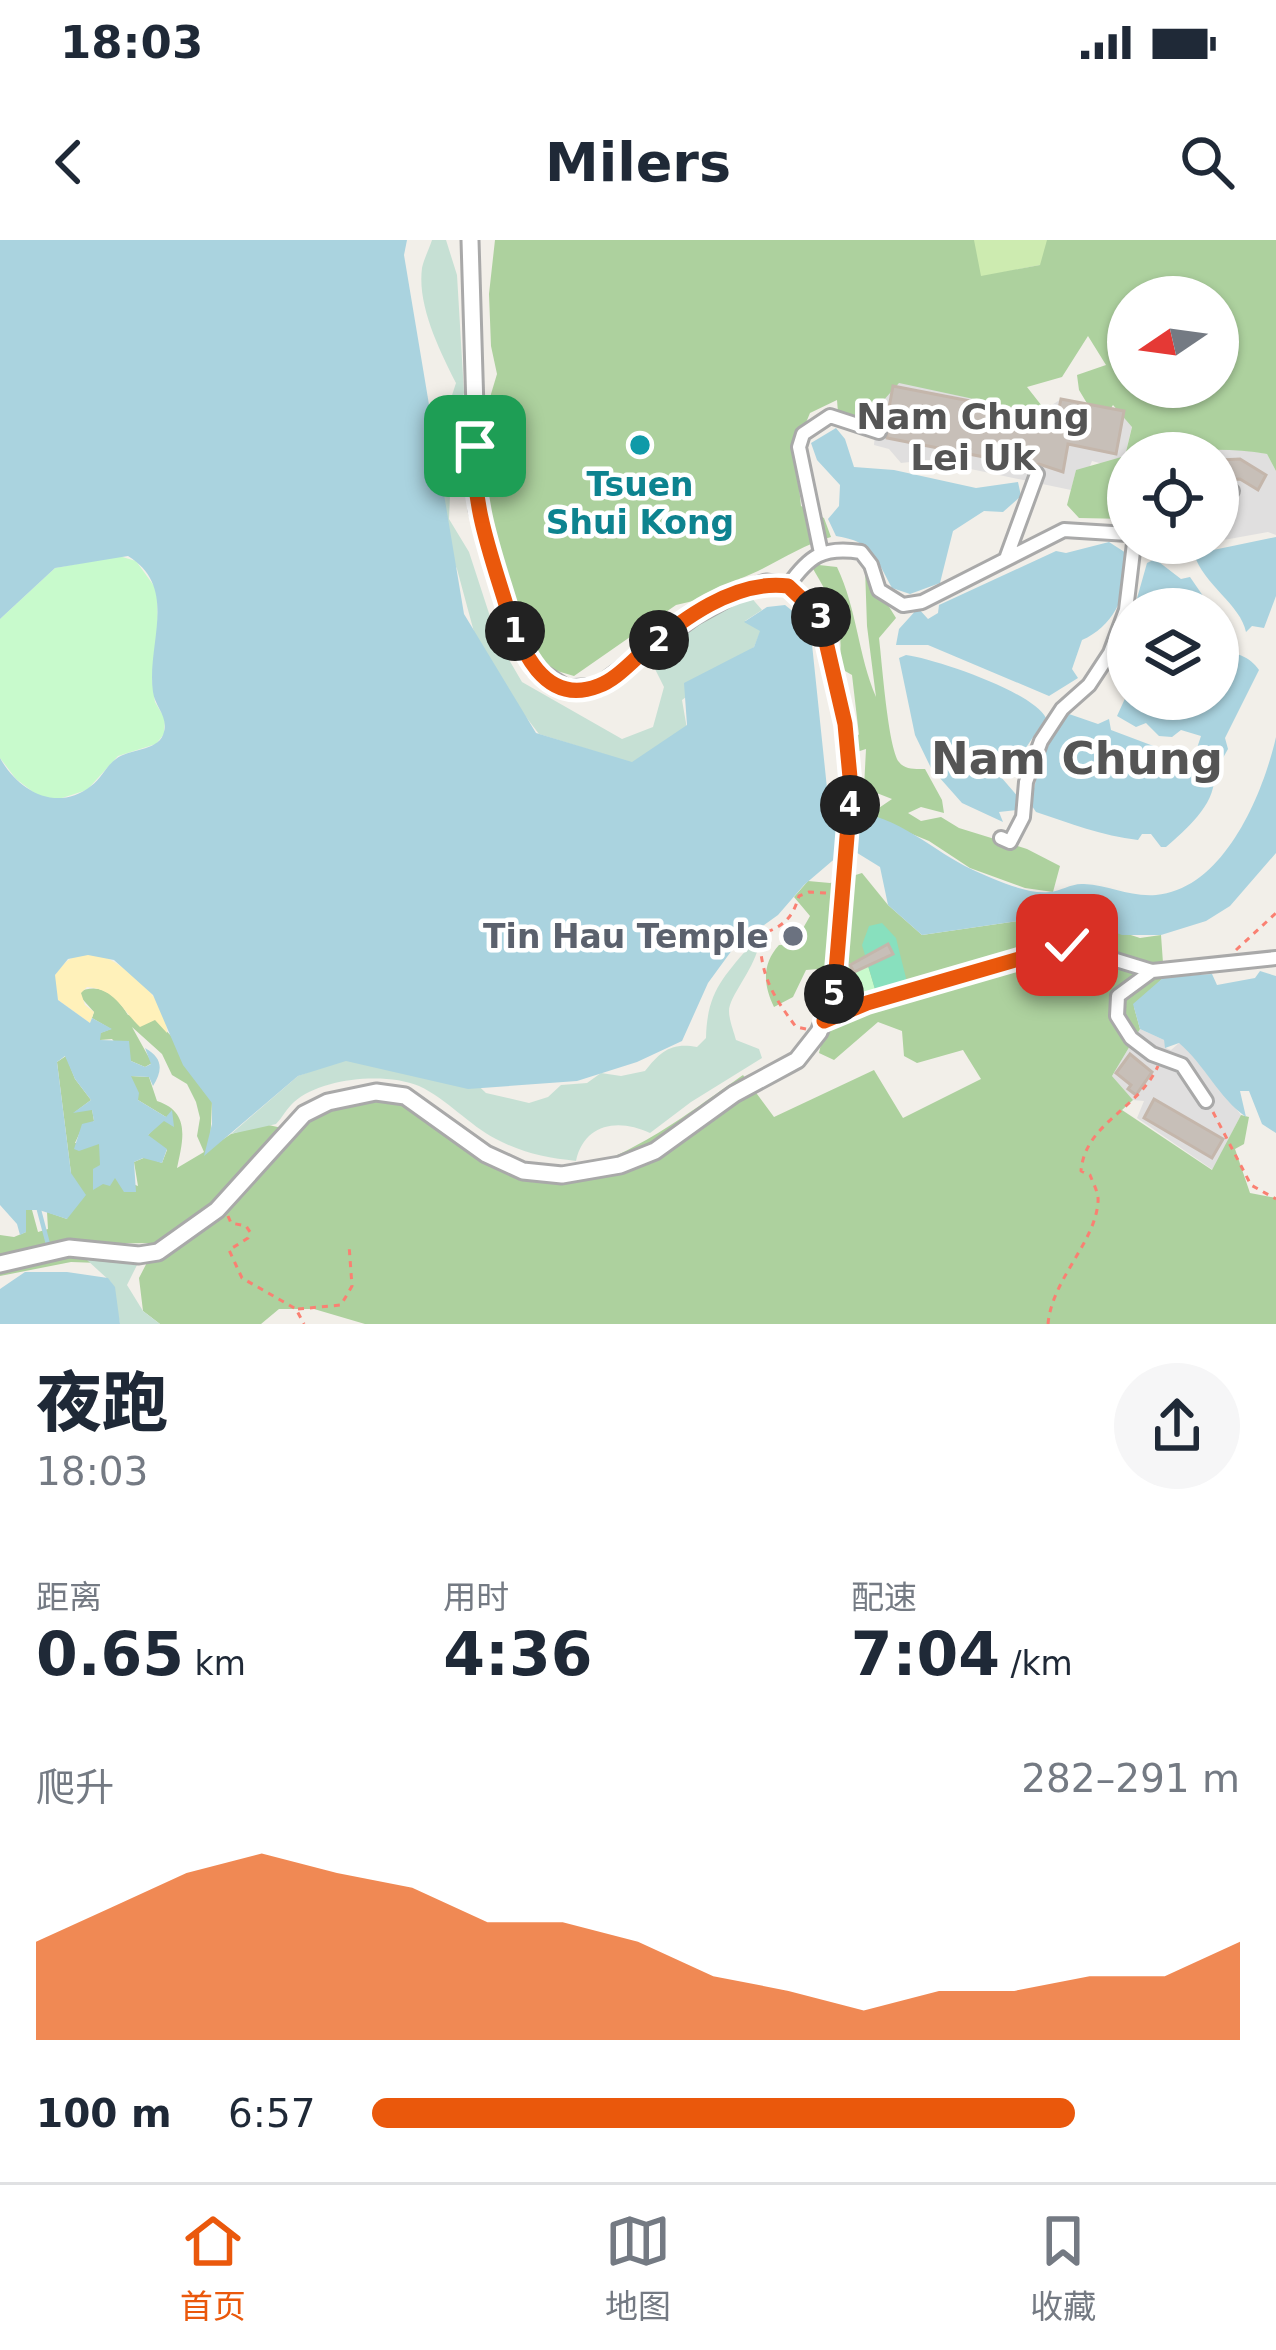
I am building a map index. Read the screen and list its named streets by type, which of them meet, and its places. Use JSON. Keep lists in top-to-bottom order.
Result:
{
  "districts": ["Nam Chung Lei Uk", "Nam Chung"],
  "places": ["Tsuen Shui Kong", "Tin Hau Temple"],
  "north": "left",
  "page": {
    "status": "18:03",
    "header": "Milers",
    "pins": [
      "3",
      "1",
      "2",
      "4",
      "5"
    ],
    "heading": ["夜跑", "18:03"],
    "stats": [
      ["距离", "0.65 km"],
      ["用时", "4:36"],
      ["配速", "7:04 /km"]
    ],
    "chart": ["爬升", "282–291 m"],
    "list": [
      {
        "name": "100 m",
        "note": "6:57"
      }
    ],
    "tabs": ["首页", "地图", "收藏"]
  }
}
